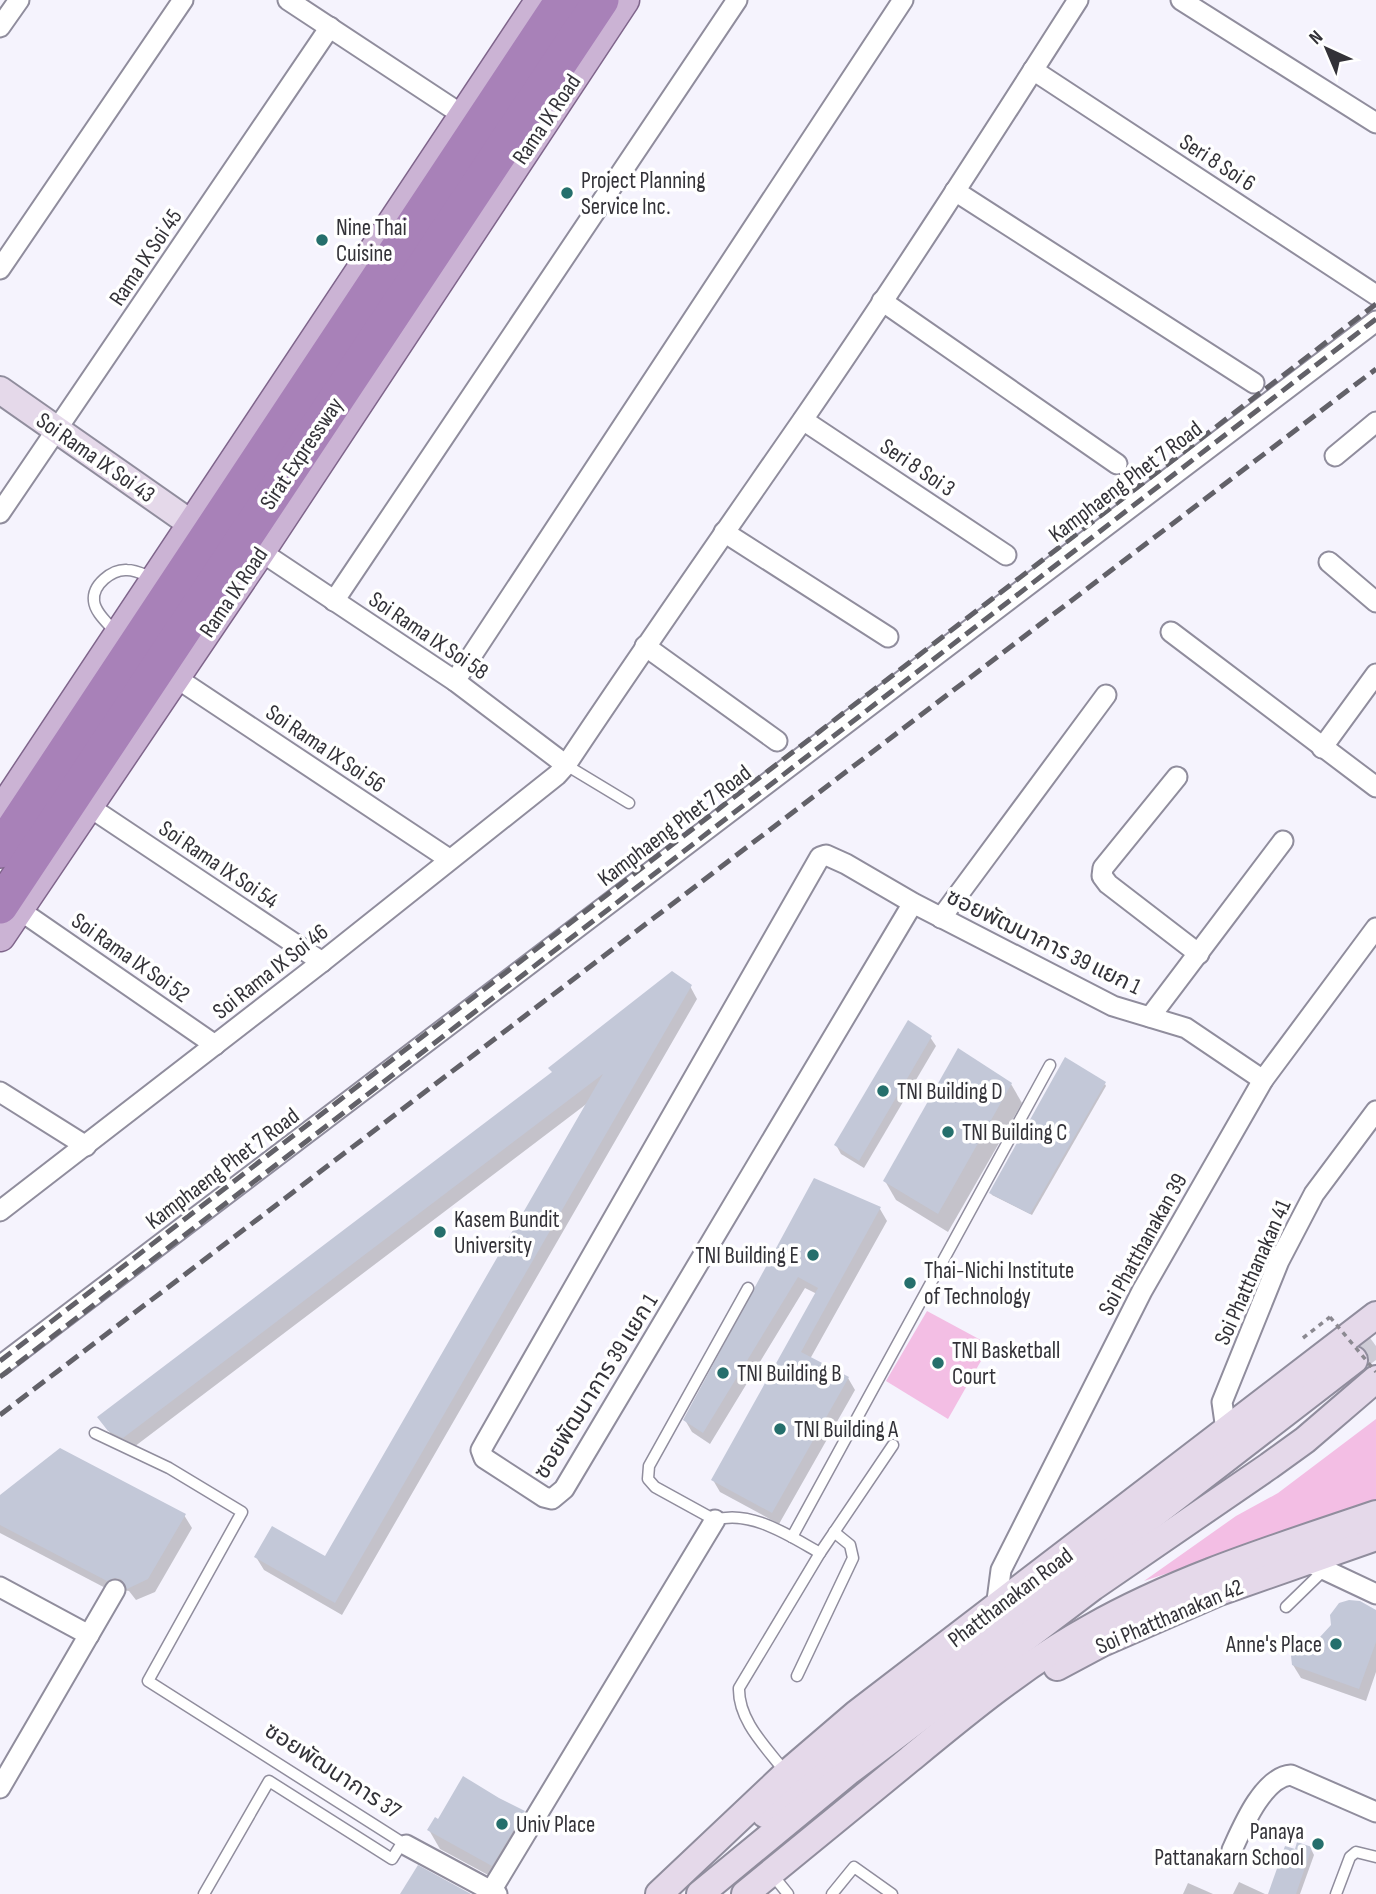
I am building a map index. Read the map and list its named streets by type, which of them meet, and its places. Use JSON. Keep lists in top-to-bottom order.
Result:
{
  "streets": {
    "highway": ["Sirat Expressway"],
    "main road": [
      "Rama IX Road",
      "Soi Rama IX Soi 43",
      "Phatthanakan Road",
      "Soi Phatthanakan 42"
    ],
    "street": [
      "Seri 8 Soi 6",
      "Rama IX Soi 45",
      "Seri 8 Soi 3",
      "Kamphaeng Phet 7 Road",
      "Soi Rama IX Soi 58",
      "Soi Rama IX Soi 56",
      "Soi Rama IX Soi 54",
      "ซอยพัฒนาการ 39 แยก 1",
      "Soi Rama IX Soi 52",
      "Soi Rama IX Soi 46",
      "Soi Phatthanakan 39",
      "Soi Phatthanakan 41",
      "ซอยพัฒนาการ 37"
    ]
  },
  "crossings": [
    ["Rama IX Road", "Sirat Expressway"],
    ["Rama IX Road", "Soi Rama IX Soi 58"],
    ["Rama IX Road", "Soi Rama IX Soi 56"],
    ["Rama IX Road", "Soi Rama IX Soi 54"],
    ["Rama IX Road", "Soi Rama IX Soi 52"],
    ["Seri 8 Soi 6", "Soi Rama IX Soi 46"],
    ["Rama IX Soi 45", "Soi Rama IX Soi 43"],
    ["Sirat Expressway", "Soi Rama IX Soi 52"],
    ["Seri 8 Soi 3", "Soi Rama IX Soi 46"],
    ["Soi Rama IX Soi 58", "Soi Rama IX Soi 46"],
    ["Soi Rama IX Soi 56", "Soi Rama IX Soi 46"],
    ["Soi Rama IX Soi 54", "Soi Rama IX Soi 46"],
    ["ซอยพัฒนาการ 39 แยก 1", "Soi Phatthanakan 39"],
    ["Soi Rama IX Soi 52", "Soi Rama IX Soi 46"],
    ["Soi Phatthanakan 39", "Phatthanakan Road"],
    ["Soi Phatthanakan 41", "Phatthanakan Road"]
  ],
  "places": [
    "Project Planning Service Inc.",
    "Nine Thai Cuisine",
    "TNI Building D",
    "TNI Building C",
    "Kasem Bundit University",
    "TNI Building E",
    "Thai-Nichi Institute of Technology",
    "TNI Basketball Court",
    "TNI Building B",
    "TNI Building A",
    "Anne's Place",
    "Univ Place",
    "Panaya Pattanakarn School"
  ],
  "north": "top left"
}
